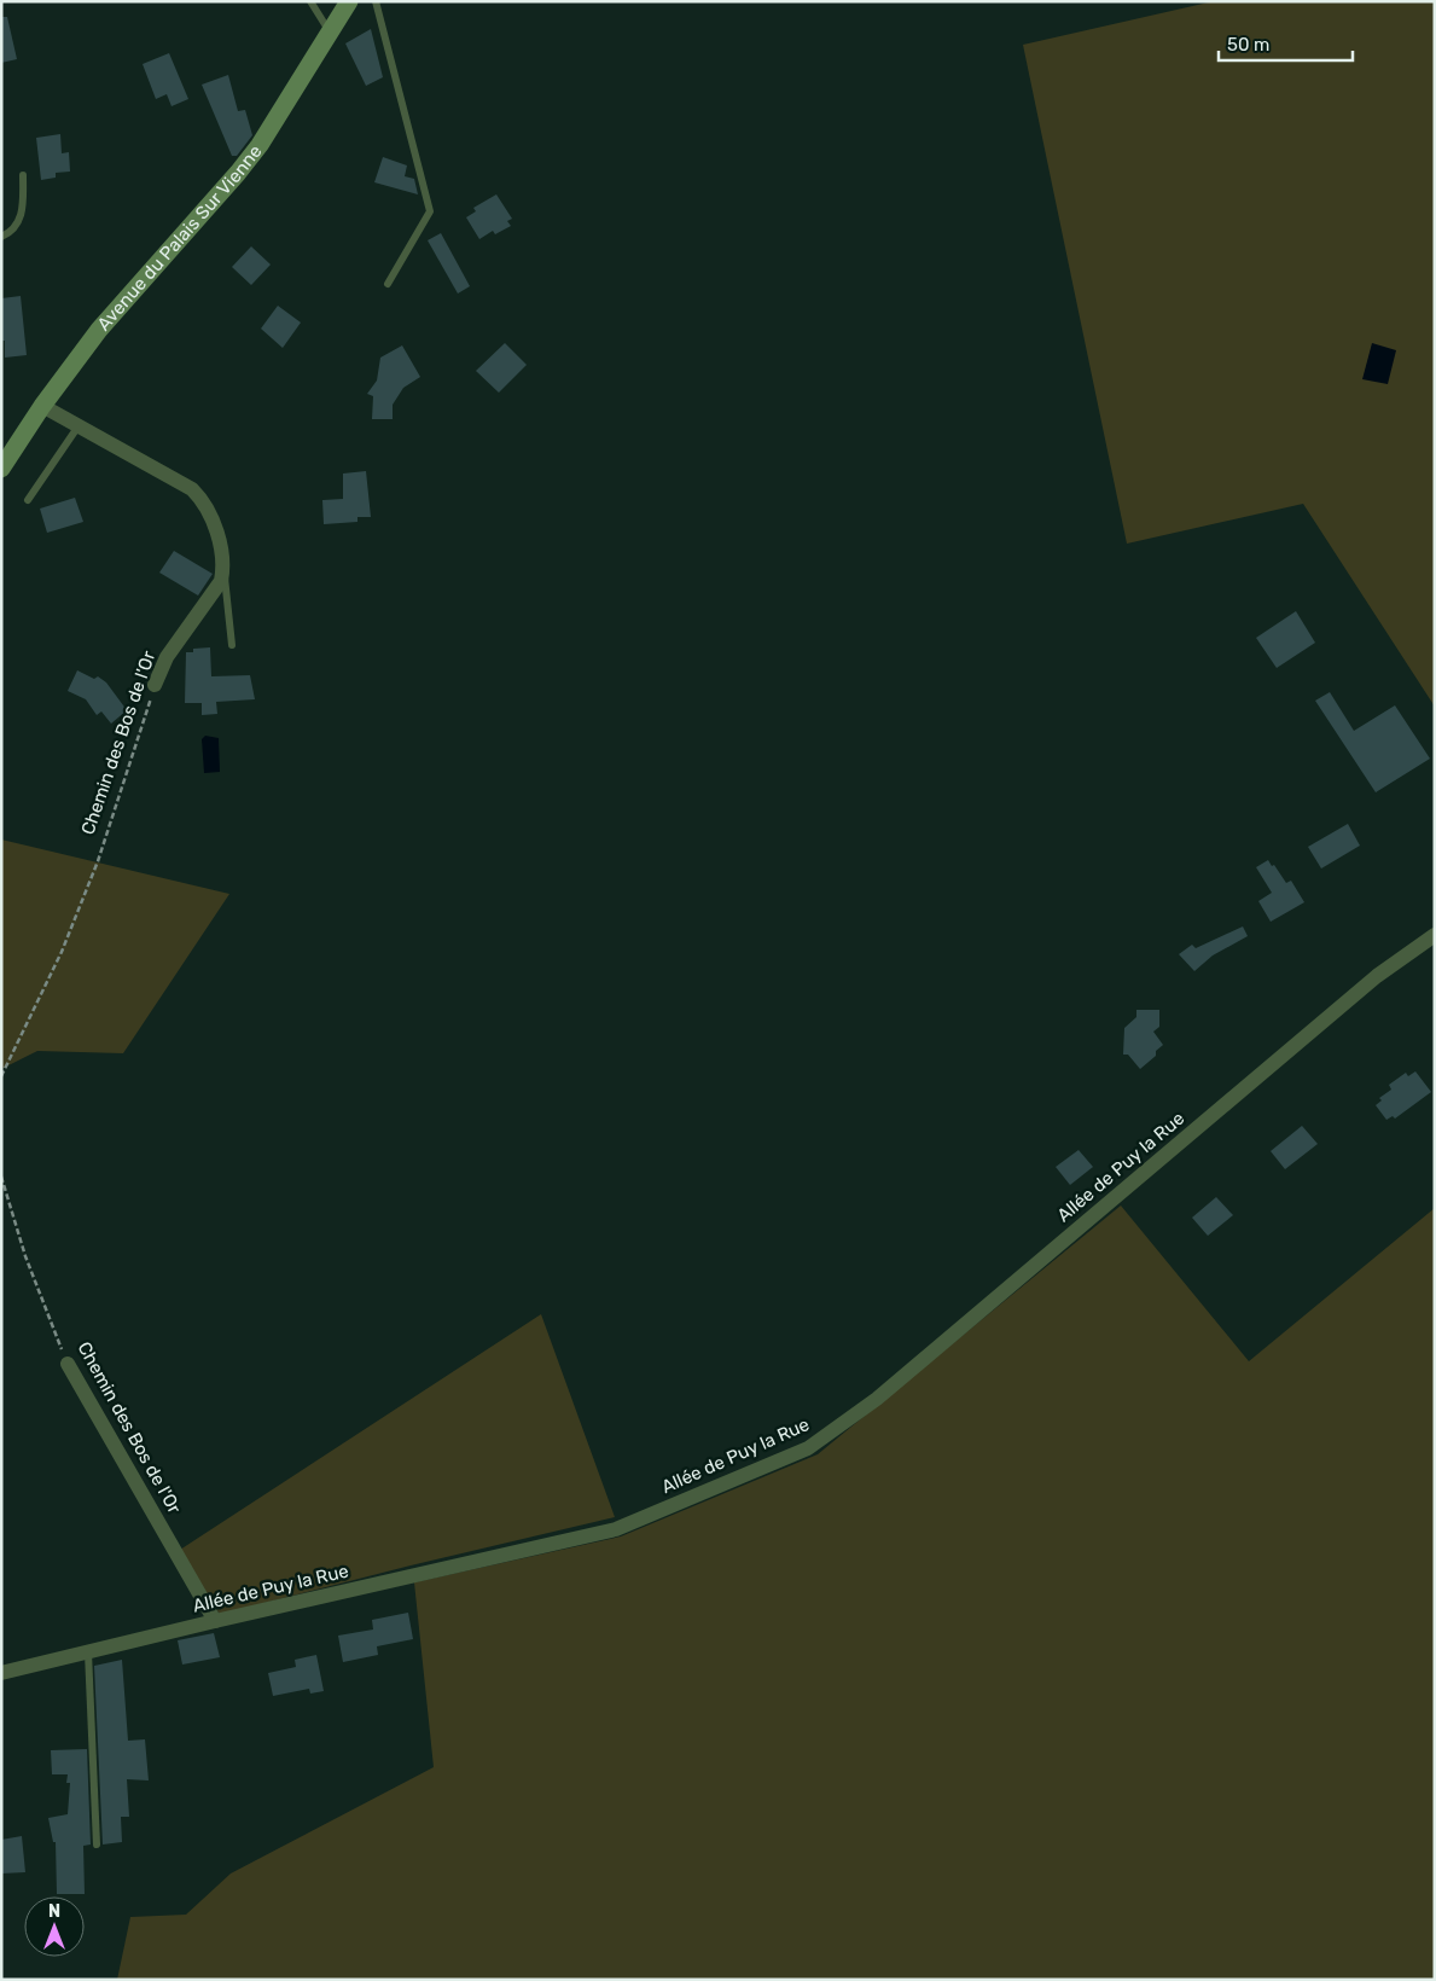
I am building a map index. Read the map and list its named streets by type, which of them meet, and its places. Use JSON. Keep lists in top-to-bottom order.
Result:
{
  "streets": {
    "main road": ["Avenue du Palais Sur Vienne"],
    "street": ["Chemin des Bos de l'Or", "Allée de Puy la Rue"]
  },
  "crossings": [
    ["Chemin des Bos de l'Or", "Allée de Puy la Rue"]
  ],
  "scale_bar": "50 m",
  "north": "top"
}
